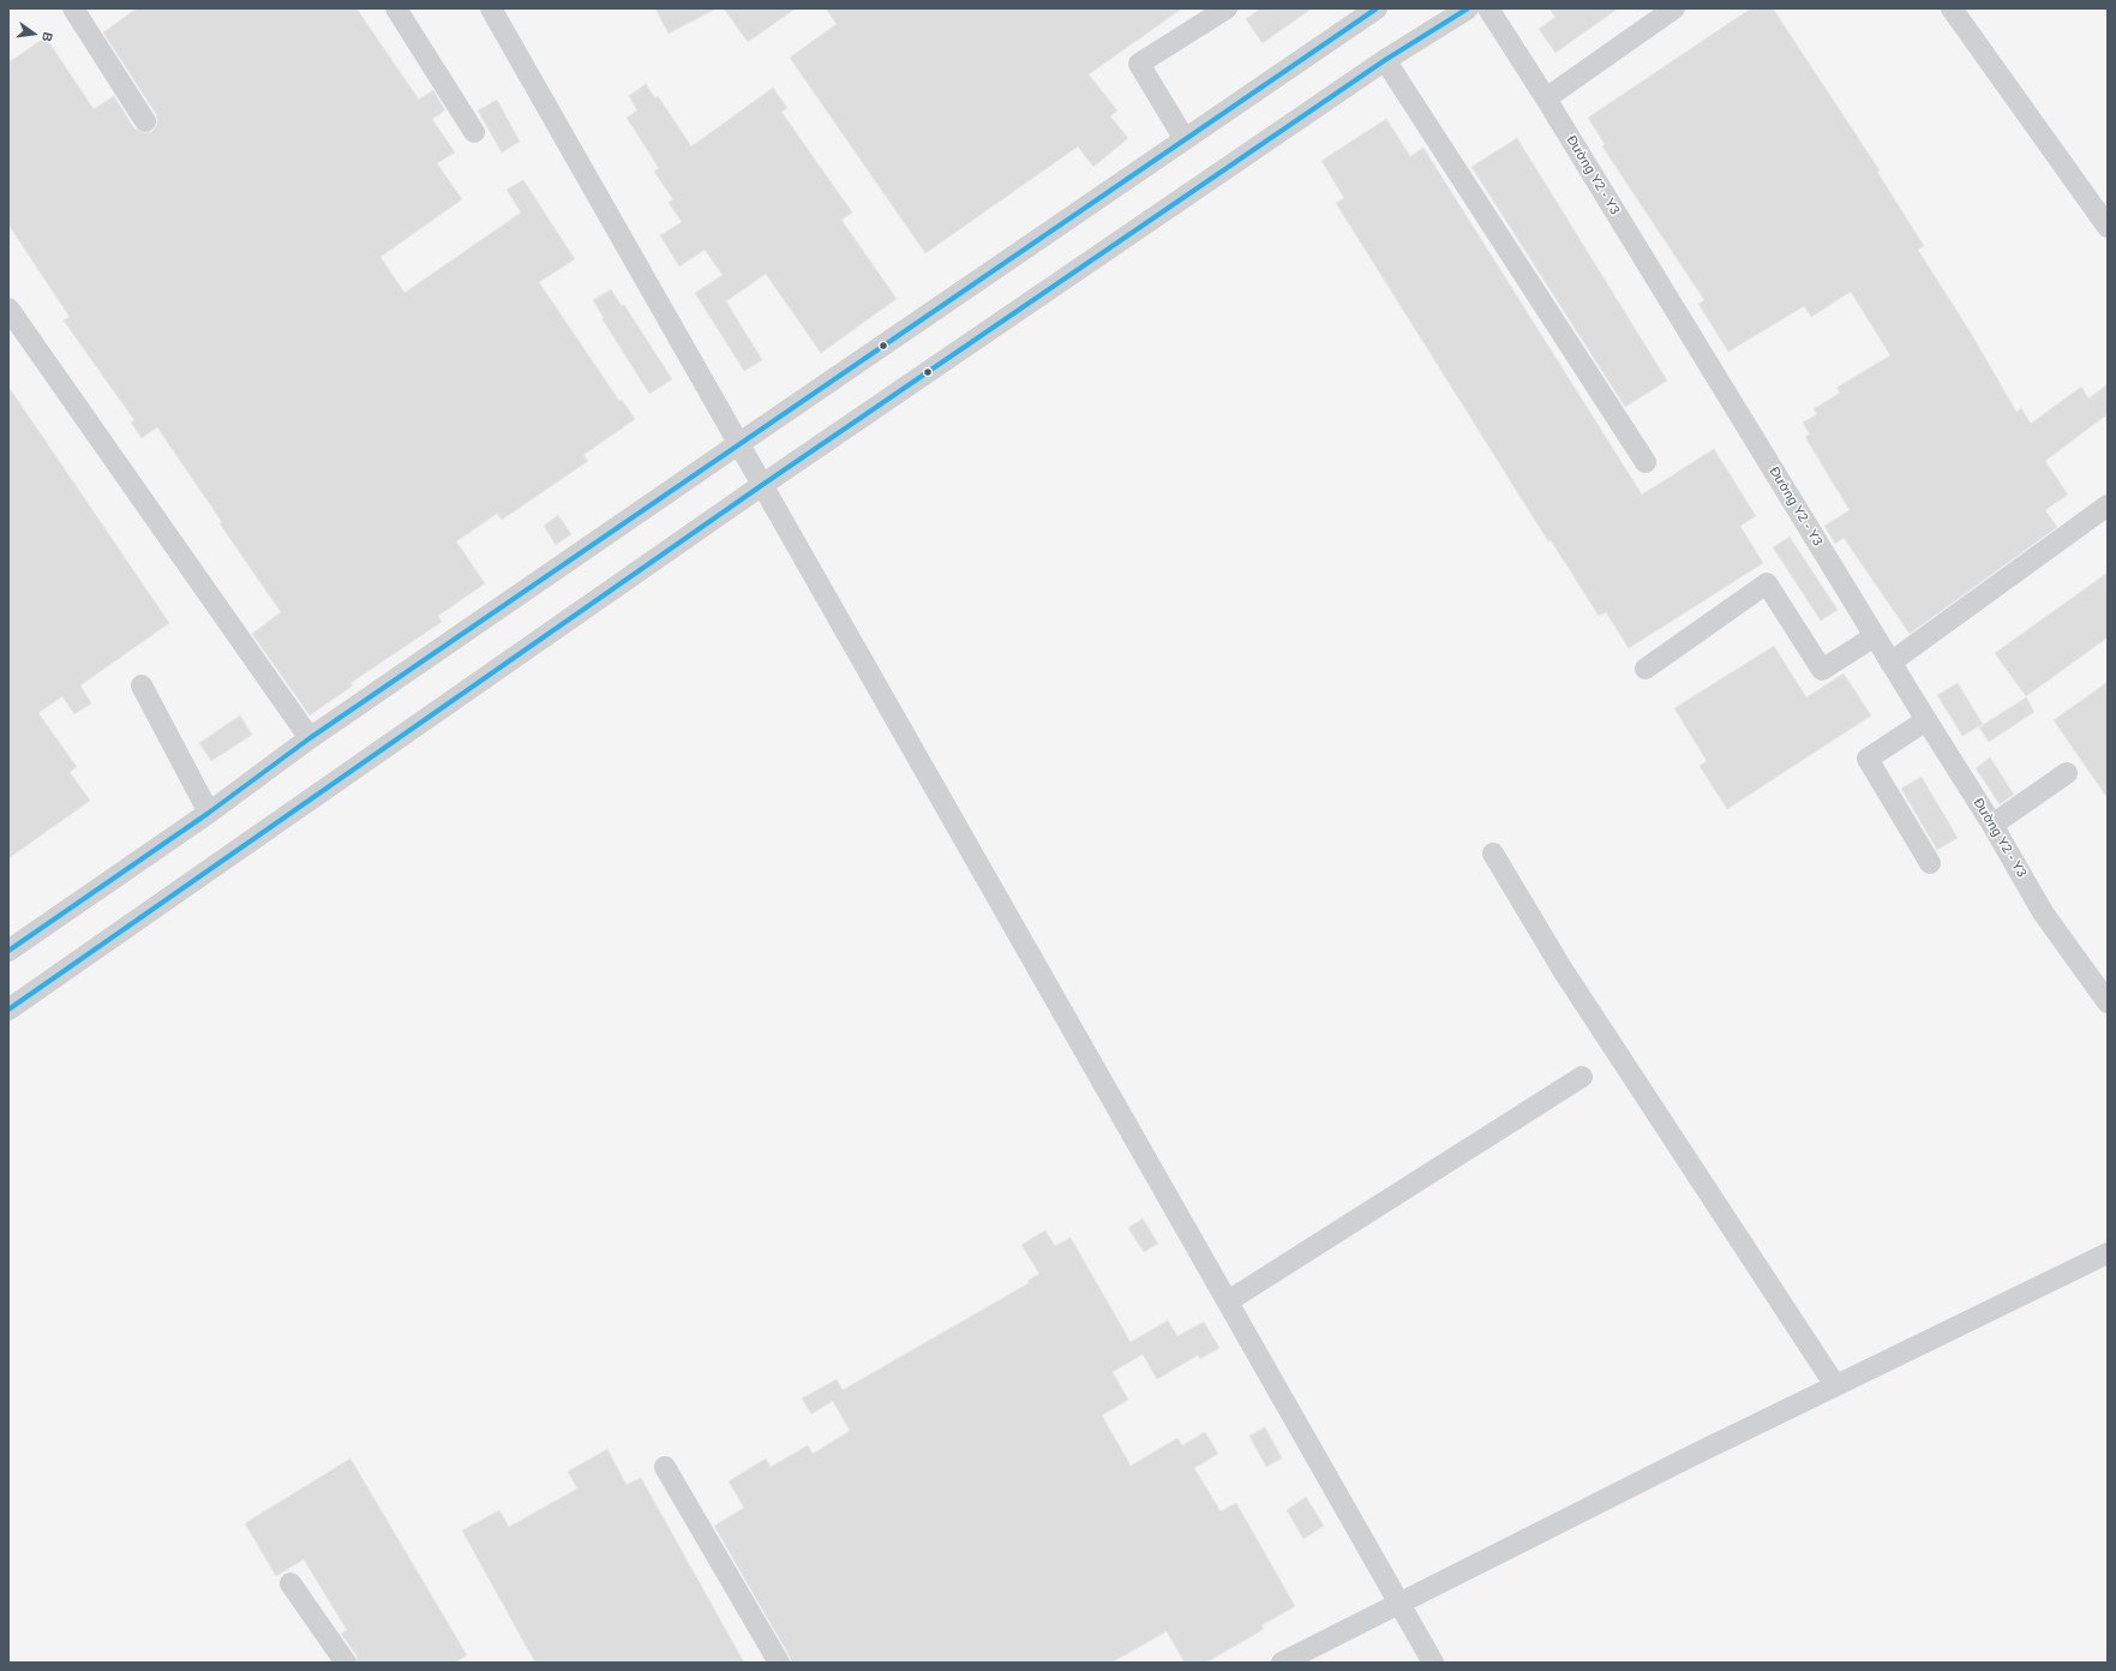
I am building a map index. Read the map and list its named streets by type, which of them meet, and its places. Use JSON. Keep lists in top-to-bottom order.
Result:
{
  "streets": {
    "street": ["Đường Y2 - Y3"]
  },
  "north": "right"
}
